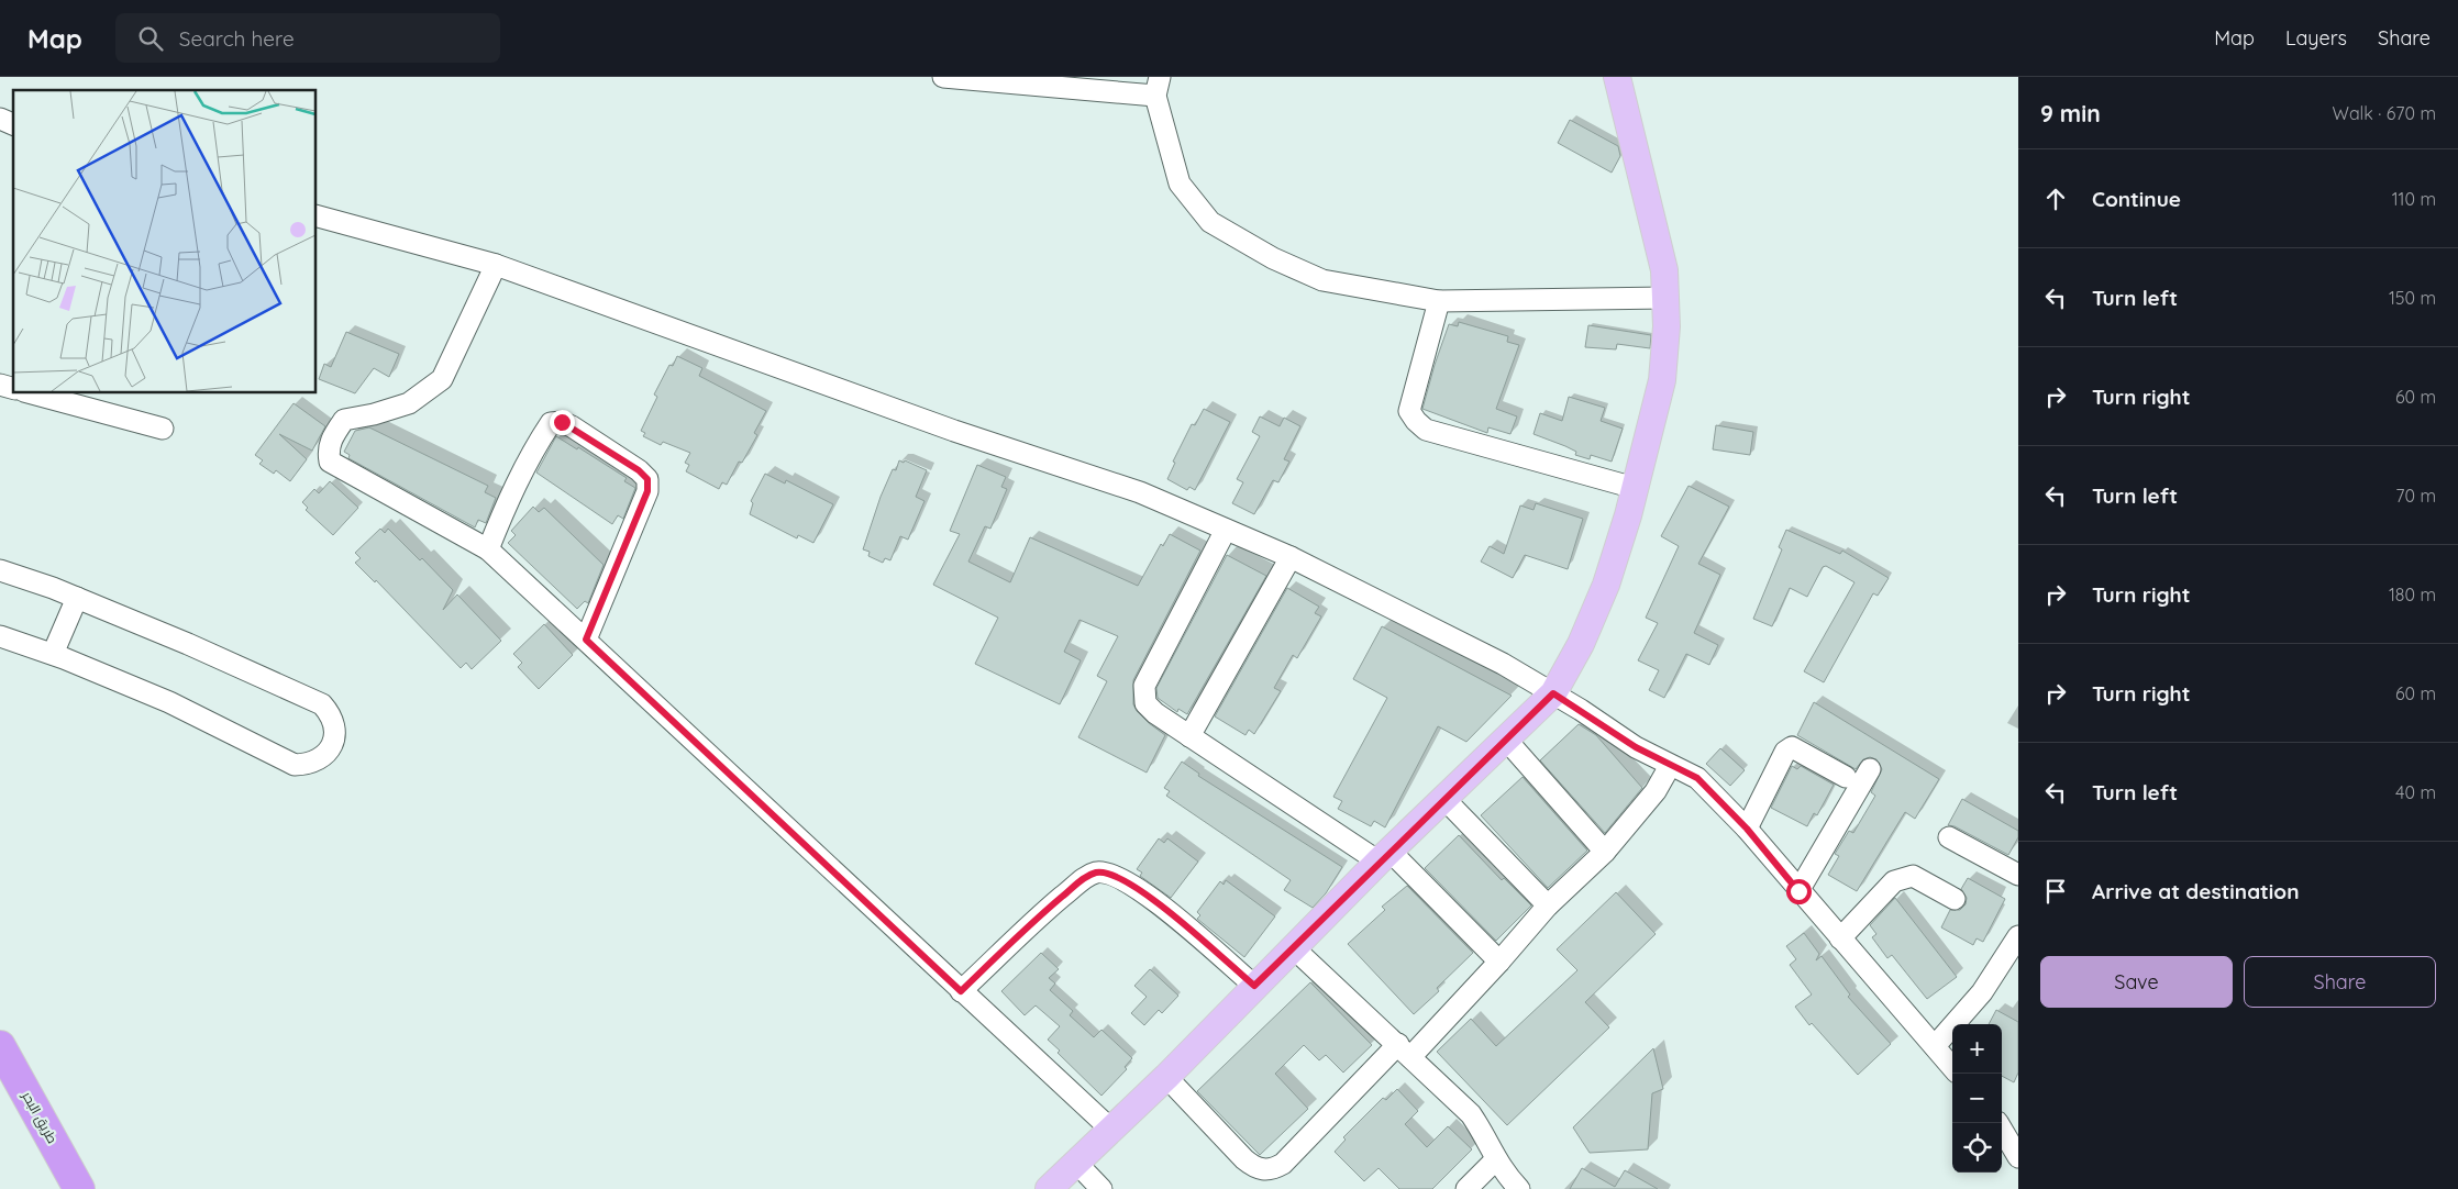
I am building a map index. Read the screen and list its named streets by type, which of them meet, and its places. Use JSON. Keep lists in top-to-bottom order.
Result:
{
  "streets": {
    "highway": ["طريق البحر"]
  },
  "page": {
    "header": "Map",
    "search": "Search here",
    "nav": ["Map", "Layers", "Share"],
    "heading": ["9 min", "Walk · 670 m"],
    "list": [
      ["Continue", "110 m"],
      ["Turn left", "150 m"],
      ["Turn right", "60 m"],
      ["Turn left", "70 m"],
      ["Turn right", "180 m"],
      ["Turn right", "60 m"],
      ["Turn left", "40 m"],
      "Arrive at destination"
    ],
    "buttons": ["Save", "Share"],
    "map_buttons": ["+", "−"]
  }
}
